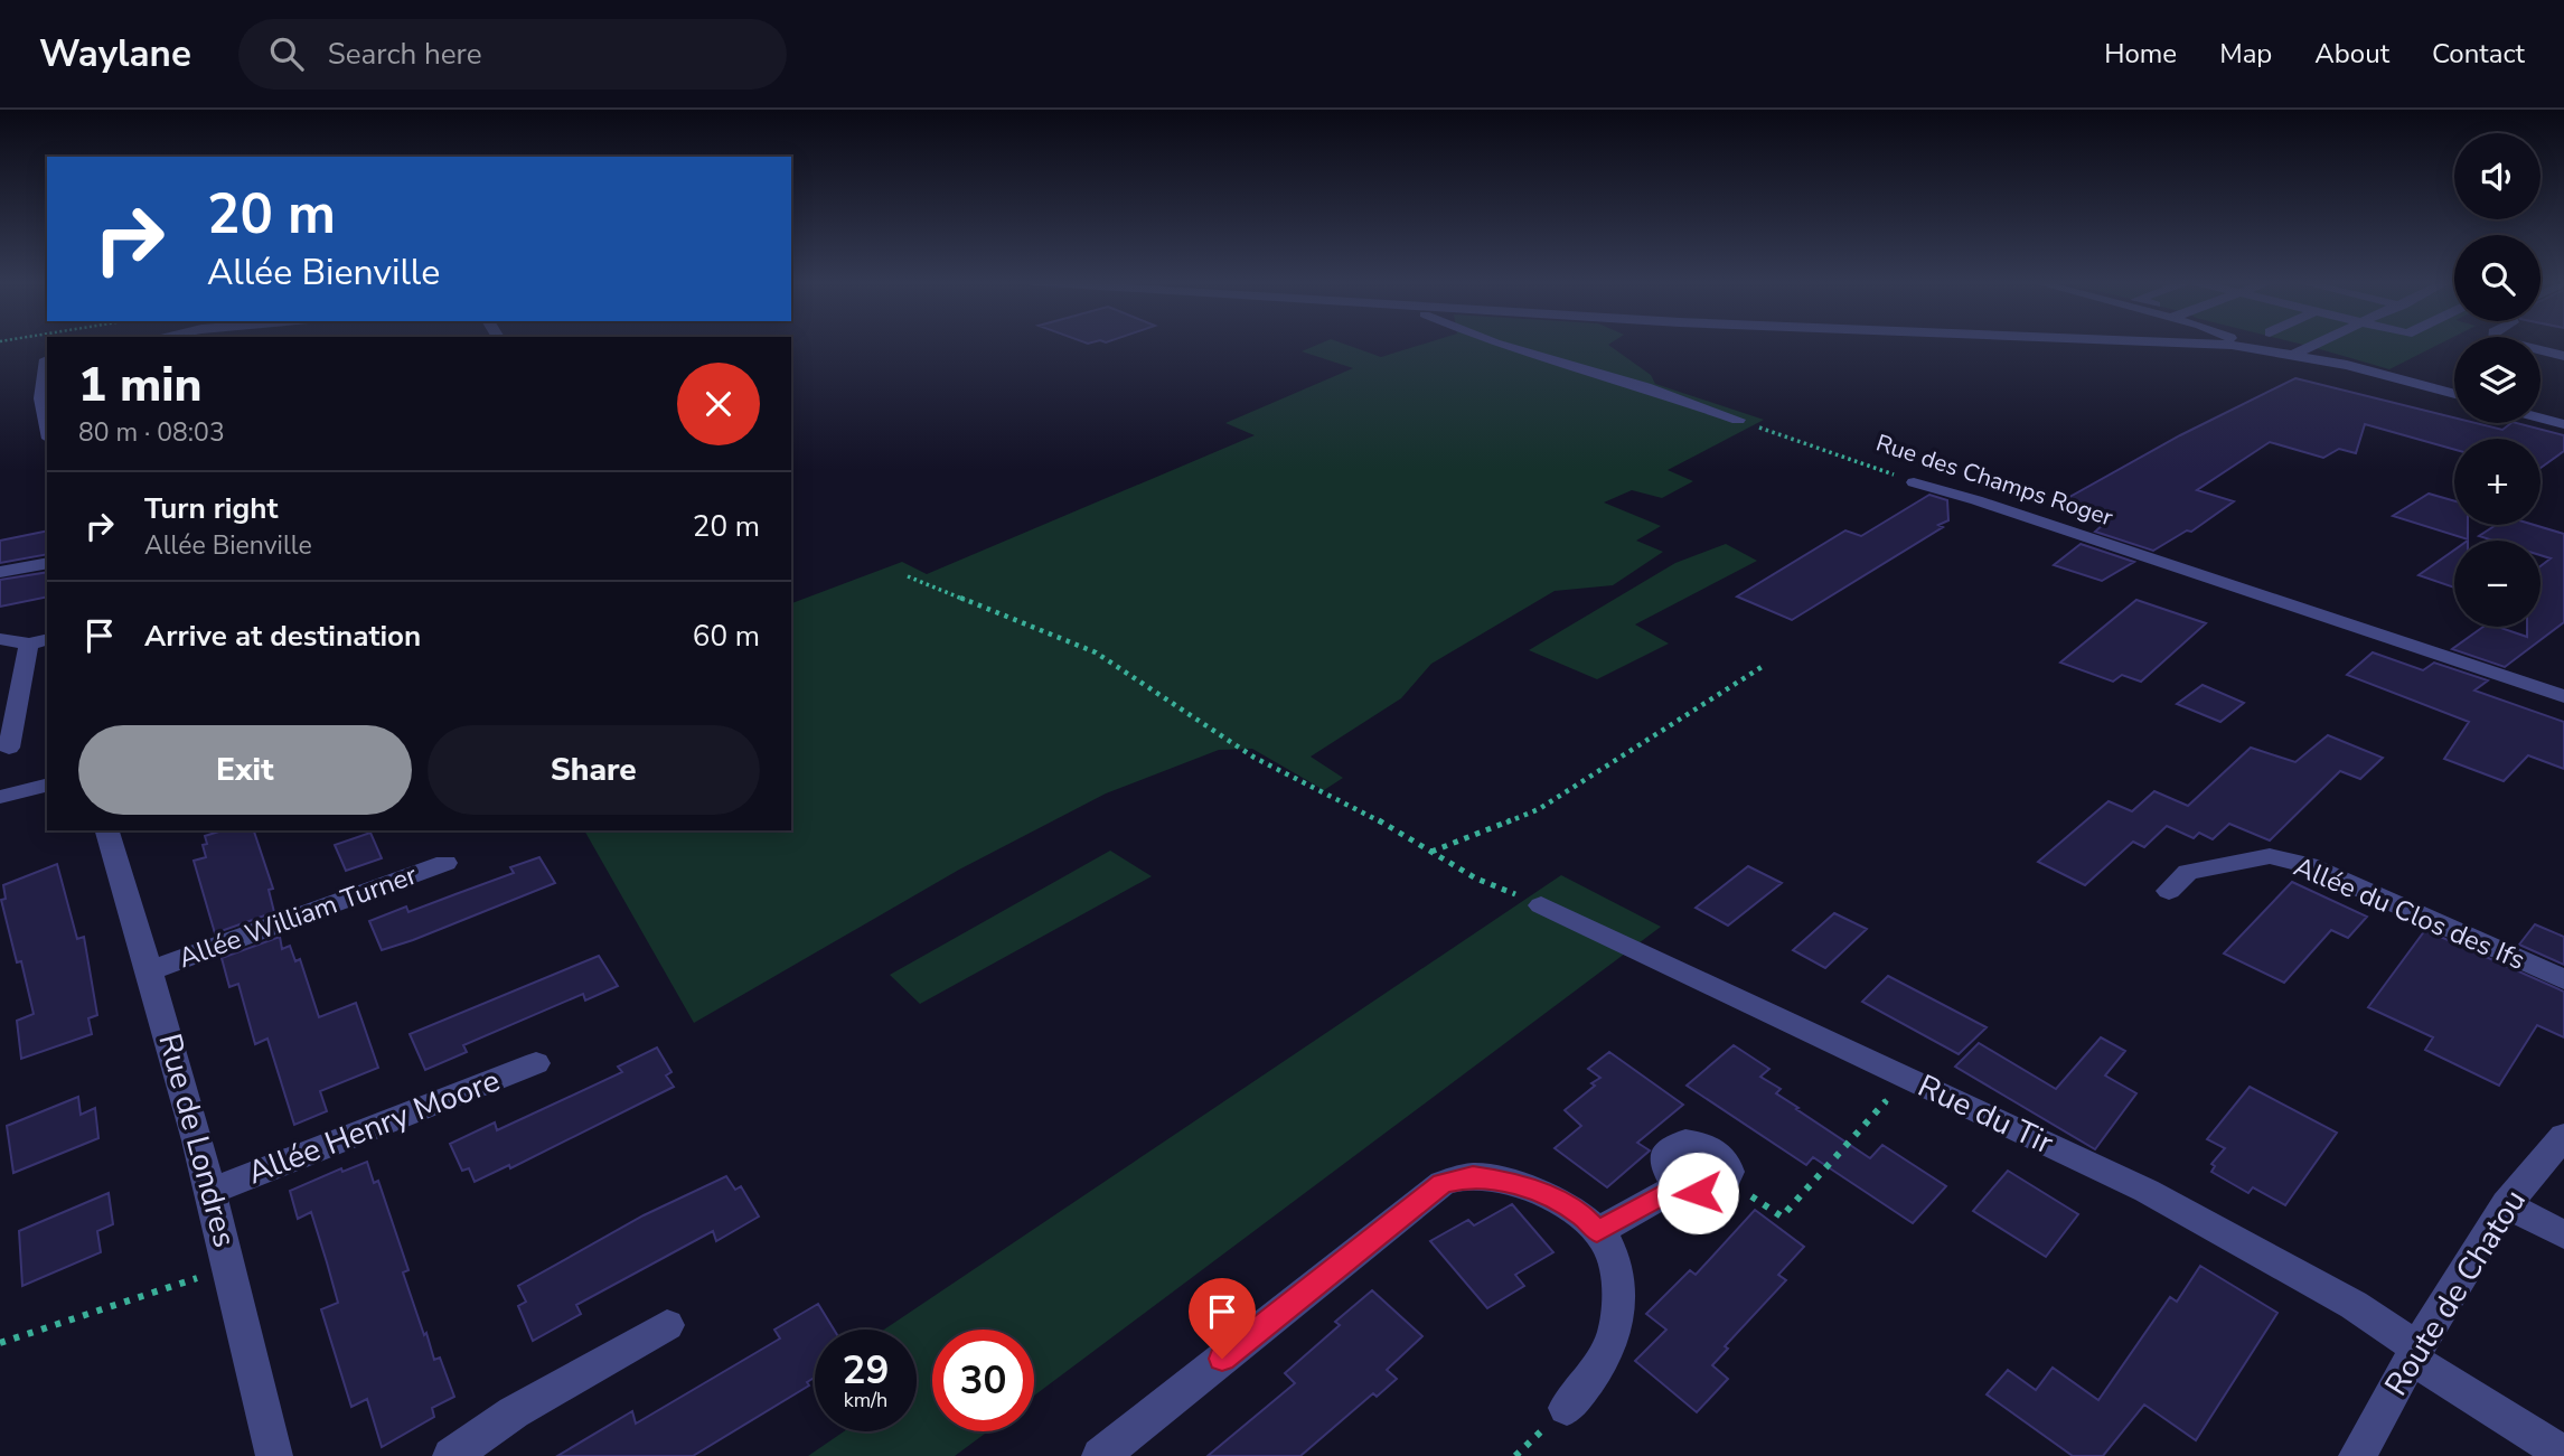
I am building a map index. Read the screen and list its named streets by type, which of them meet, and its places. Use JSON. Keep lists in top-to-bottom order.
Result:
{
  "streets": {
    "street": [
      "Rue des Champs Roger",
      "Allée du Clos des Ifs",
      "Allée William Turner",
      "Rue du Tir",
      "Allée Henry Moore",
      "Rue de Londres",
      "Route de Chatou"
    ]
  },
  "crossings": [
    ["Allée William Turner", "Rue de Londres"],
    ["Rue du Tir", "Route de Chatou"],
    ["Allée Henry Moore", "Rue de Londres"]
  ],
  "page": {
    "header": "Waylane",
    "search": "Search here",
    "nav": [
      "Home",
      "Map",
      "About",
      "Contact"
    ],
    "map_buttons": ["+", "−"],
    "turn": ["20 m", "Allée Bienville"],
    "heading": ["1 min", "80 m · 08:03"],
    "list": [
      {
        "name": "Turn right",
        "note": "Allée Bienville",
        "value": "20 m"
      },
      {
        "name": "Arrive at destination",
        "value": "60 m"
      }
    ],
    "buttons": ["Exit", "Share"],
    "speed": "29 km/h",
    "limit": "30"
  }
}
